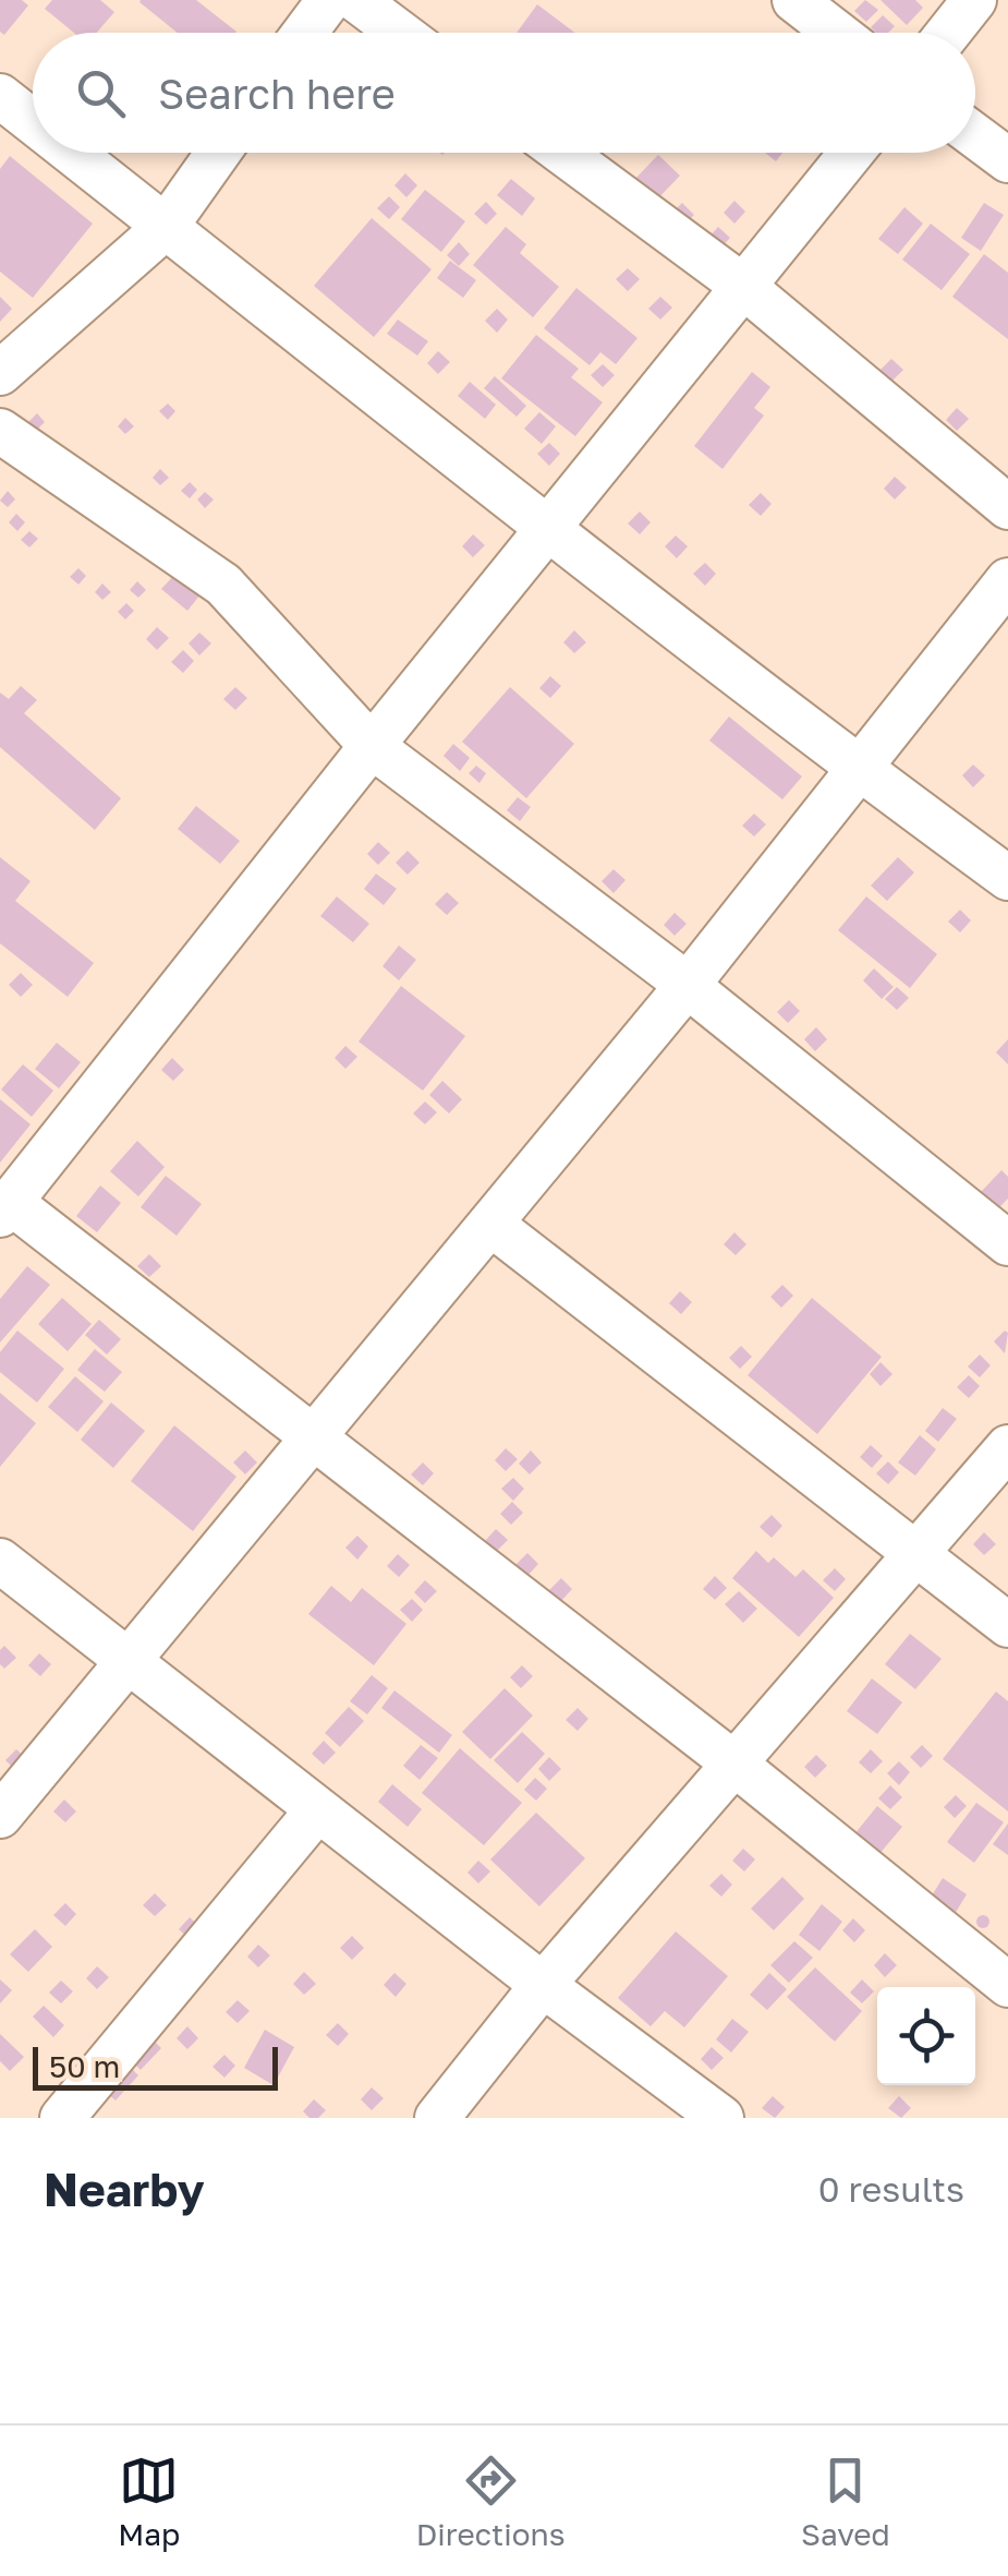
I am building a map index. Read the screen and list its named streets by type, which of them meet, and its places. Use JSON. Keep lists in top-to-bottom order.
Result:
{
  "scale_bar": "50 m",
  "page": {
    "search": "Search here",
    "scale": "50 m",
    "heading": ["Nearby", "0 results"],
    "nav": ["Map", "Directions", "Saved"]
  }
}
